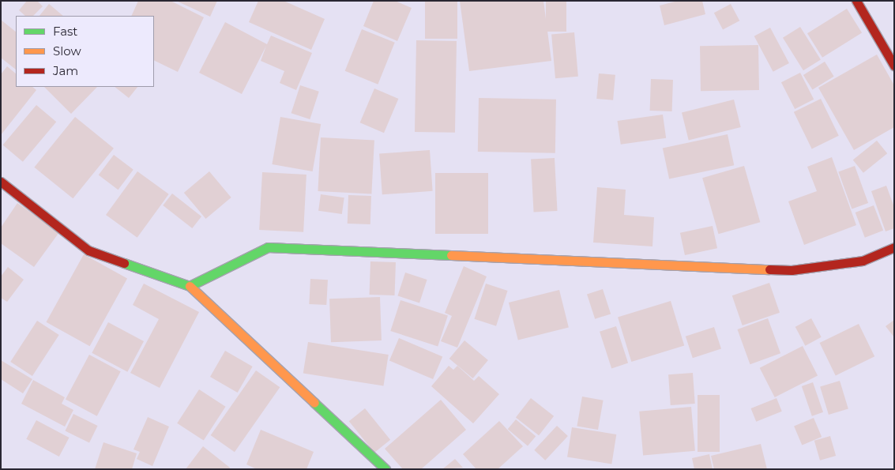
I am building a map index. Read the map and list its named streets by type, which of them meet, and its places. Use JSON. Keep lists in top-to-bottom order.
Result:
{
  "legend": ["Fast", "Slow", "Jam"]
}
